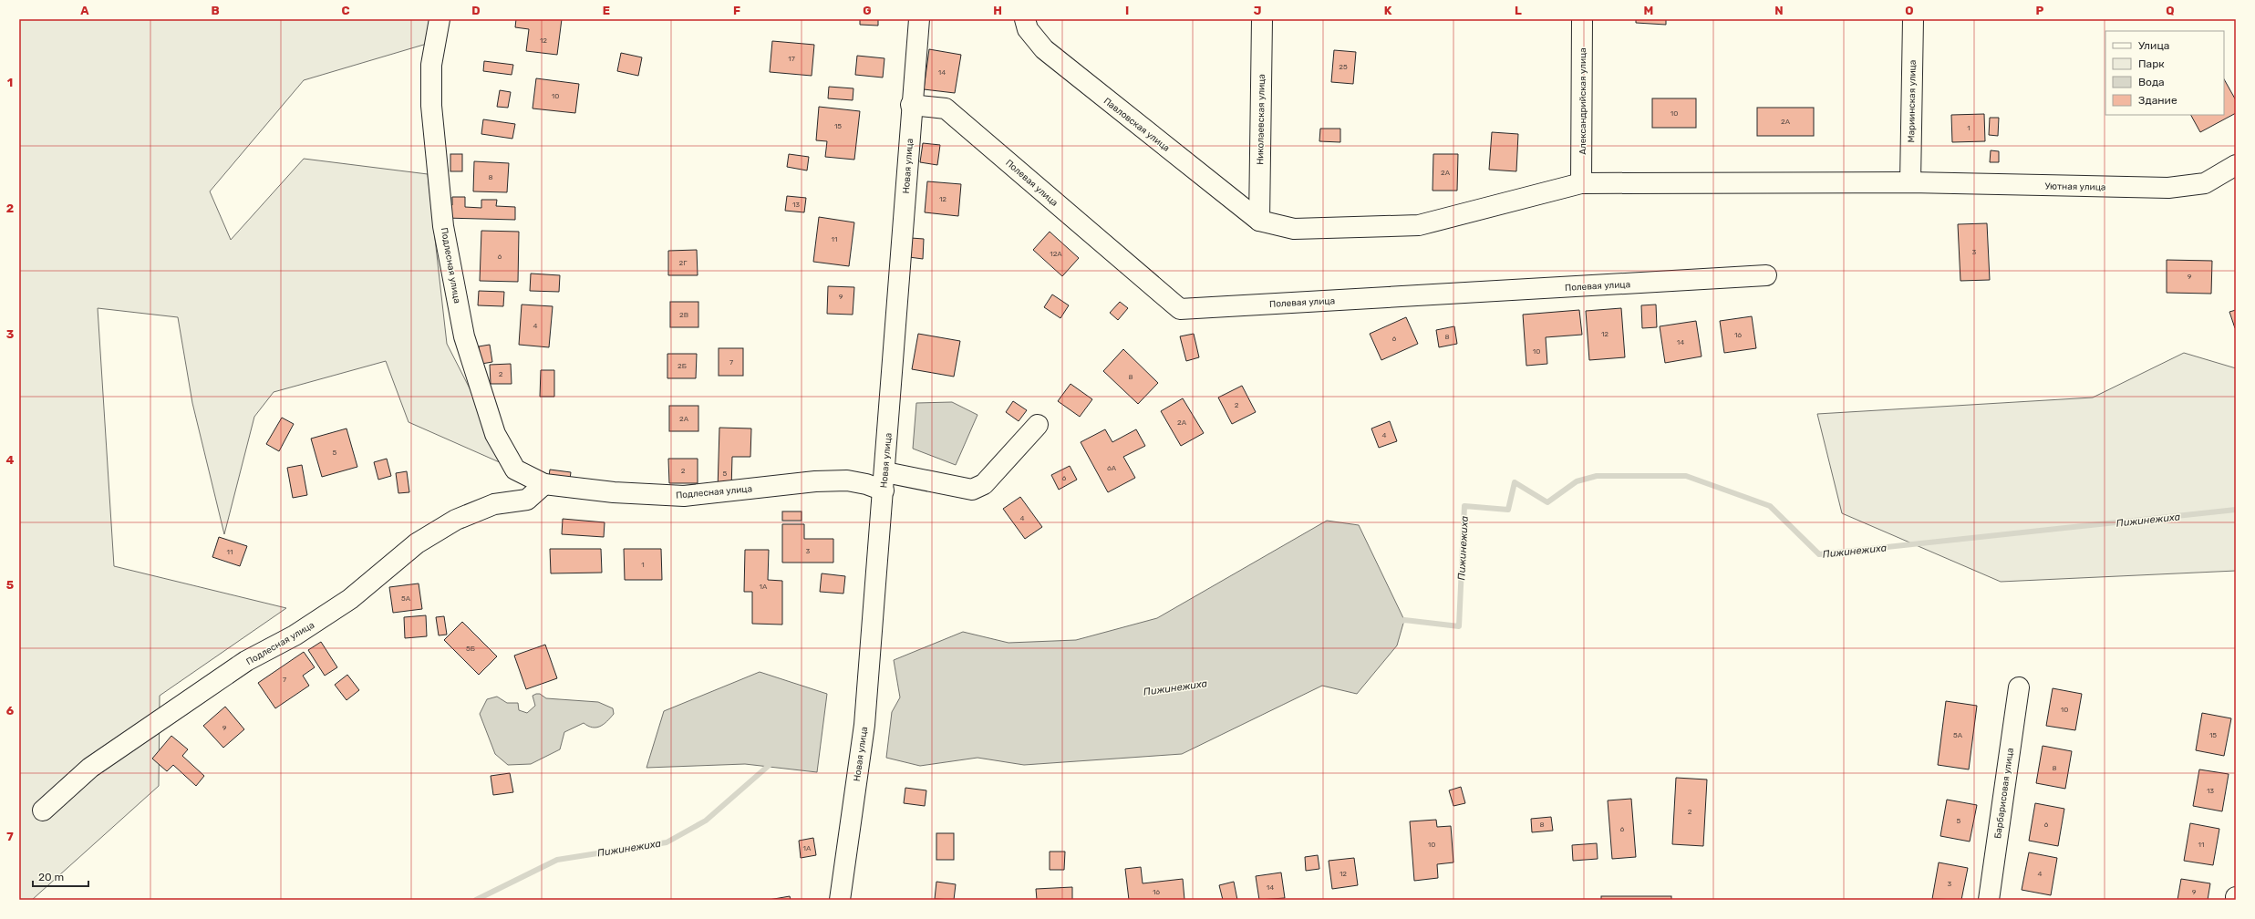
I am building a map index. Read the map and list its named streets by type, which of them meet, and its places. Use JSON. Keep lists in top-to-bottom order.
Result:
{
  "streets": {
    "street": [
      "Александрийская улица",
      "Мариинская улица",
      "Николаевская улица",
      "Павловская улица",
      "Новая улица",
      "Полевая улица",
      "Уютная улица",
      "Подлесная улица",
      "Барбарисовая улица"
    ]
  },
  "crossings": [
    ["Александрийская улица", "Уютная улица"],
    ["Мариинская улица", "Уютная улица"],
    ["Николаевская улица", "Павловская улица"],
    ["Николаевская улица", "Уютная улица"],
    ["Павловская улица", "Уютная улица"],
    ["Новая улица", "Полевая улица"],
    ["Новая улица", "Подлесная улица"]
  ],
  "water": ["Пижинежиха"],
  "house_numbers": [
    "12",
    "17",
    "25",
    "14",
    "10",
    "10",
    "2А",
    "15",
    "1",
    "2А",
    "8",
    "12",
    "13",
    "11",
    "3",
    "12А",
    "6",
    "2Г",
    "9",
    "9",
    "2В",
    "4",
    "12",
    "16",
    "8",
    "6",
    "14",
    "10",
    "7",
    "2Б",
    "2",
    "8",
    "2",
    "2А",
    "2А",
    "4",
    "5",
    "6А",
    "2",
    "5",
    "6",
    "4",
    "3",
    "11",
    "1",
    "1А",
    "5А",
    "5Б",
    "7",
    "10",
    "9",
    "5А",
    "15",
    "8",
    "13",
    "2",
    "5",
    "8",
    "6",
    "6",
    "10",
    "11",
    "1А",
    "12",
    "4",
    "3",
    "14",
    "16",
    "9"
  ],
  "legend": [
    "Улица",
    "Парк",
    "Вода",
    "Здание"
  ],
  "scale_bar": "20 m",
  "grid": {
    "columns": [
      "A",
      "B",
      "C",
      "D",
      "E",
      "F",
      "G",
      "H",
      "I",
      "J",
      "K",
      "L",
      "M",
      "N",
      "O",
      "P",
      "Q"
    ],
    "rows": [
      "1",
      "2",
      "3",
      "4",
      "5",
      "6",
      "7"
    ]
  }
}
